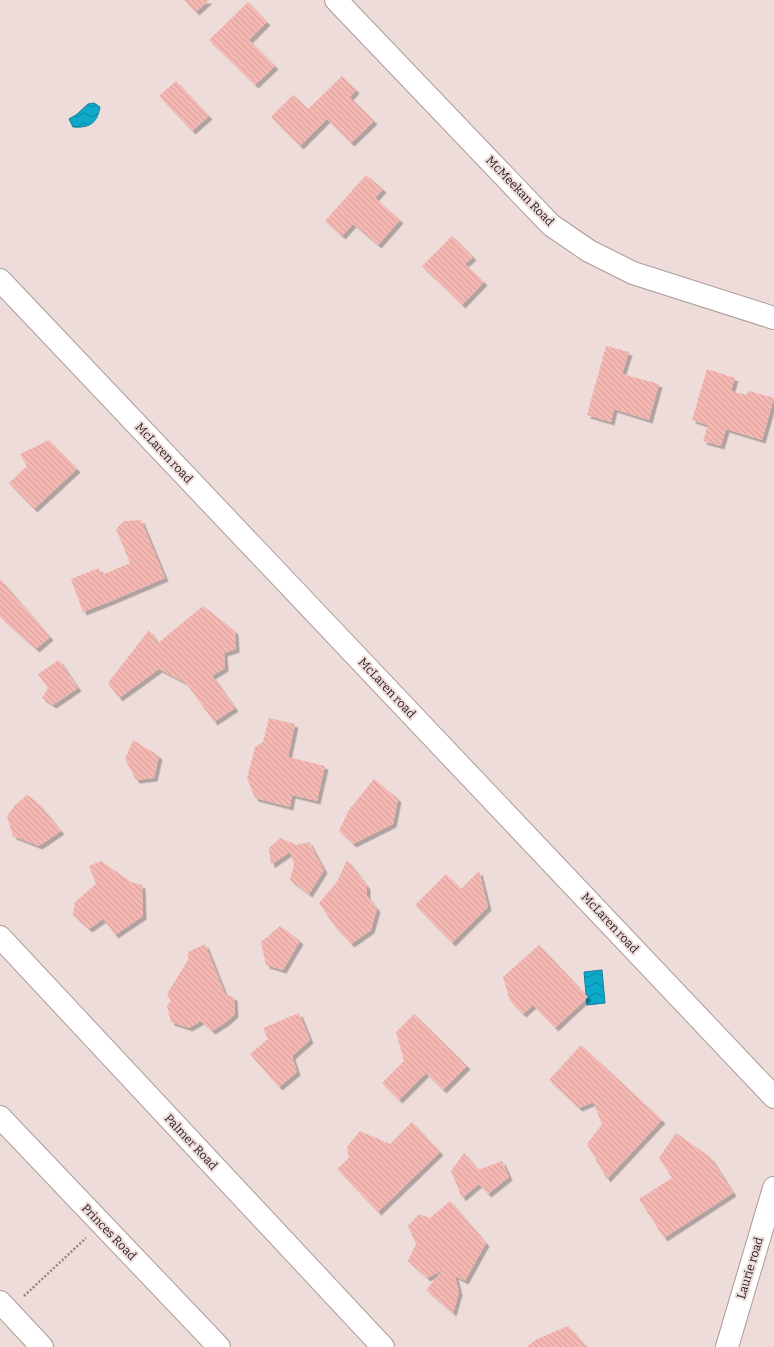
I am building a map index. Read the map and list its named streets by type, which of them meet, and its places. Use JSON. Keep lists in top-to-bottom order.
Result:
{
  "streets": {
    "street": [
      "McMeekan Road",
      "McLaren road",
      "Palmer Road",
      "Princes Road",
      "Laurie road"
    ]
  }
}
